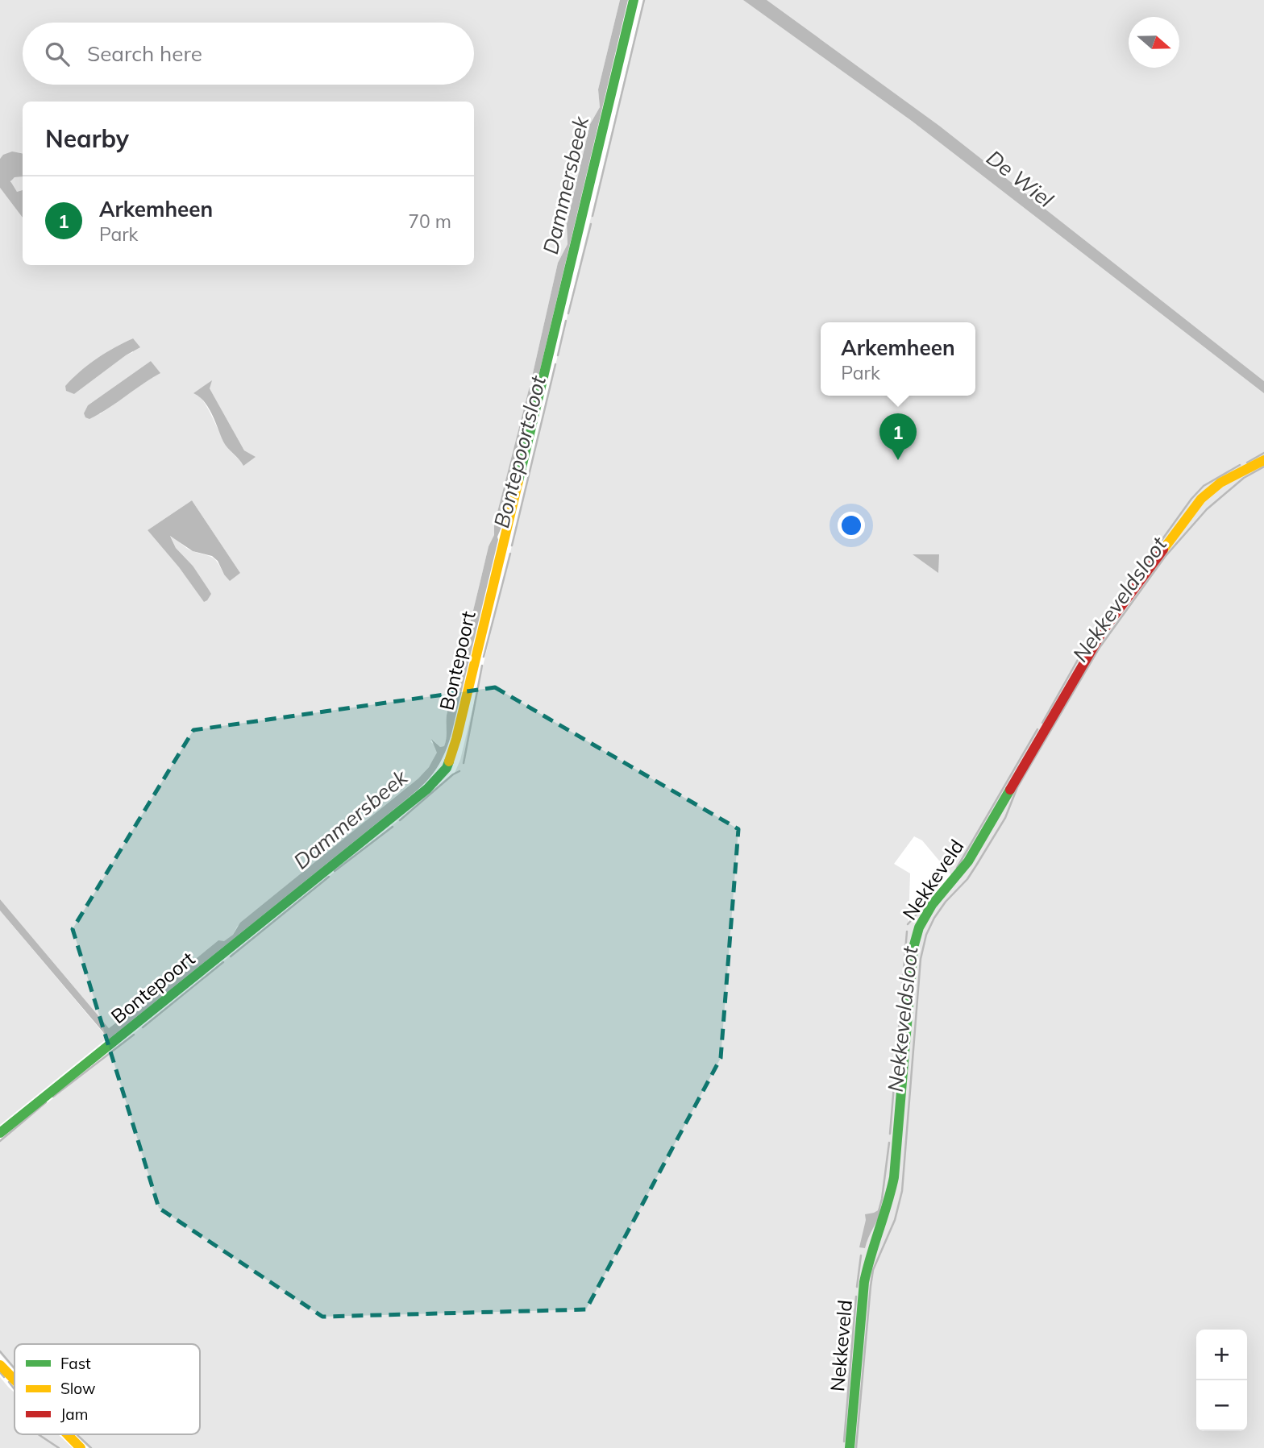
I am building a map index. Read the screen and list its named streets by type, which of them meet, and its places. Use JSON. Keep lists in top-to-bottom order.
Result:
{
  "streets": {
    "street": ["Bontepoort", "Nekkeveld"]
  },
  "water": [
    "De Wiel",
    "Dammersbeek",
    "Bontepoortsloot",
    "Nekkeveldsloot"
  ],
  "legend": ["Fast", "Slow", "Jam"],
  "north": "right",
  "page": {
    "search": "Search here",
    "heading": "Nearby",
    "list": [
      {
        "mark": "1",
        "name": "Arkemheen",
        "note": "Park",
        "value": "70 m"
      }
    ],
    "popup": ["Arkemheen", "Park"],
    "pins": "1",
    "map_buttons": ["+", "−"]
  }
}
